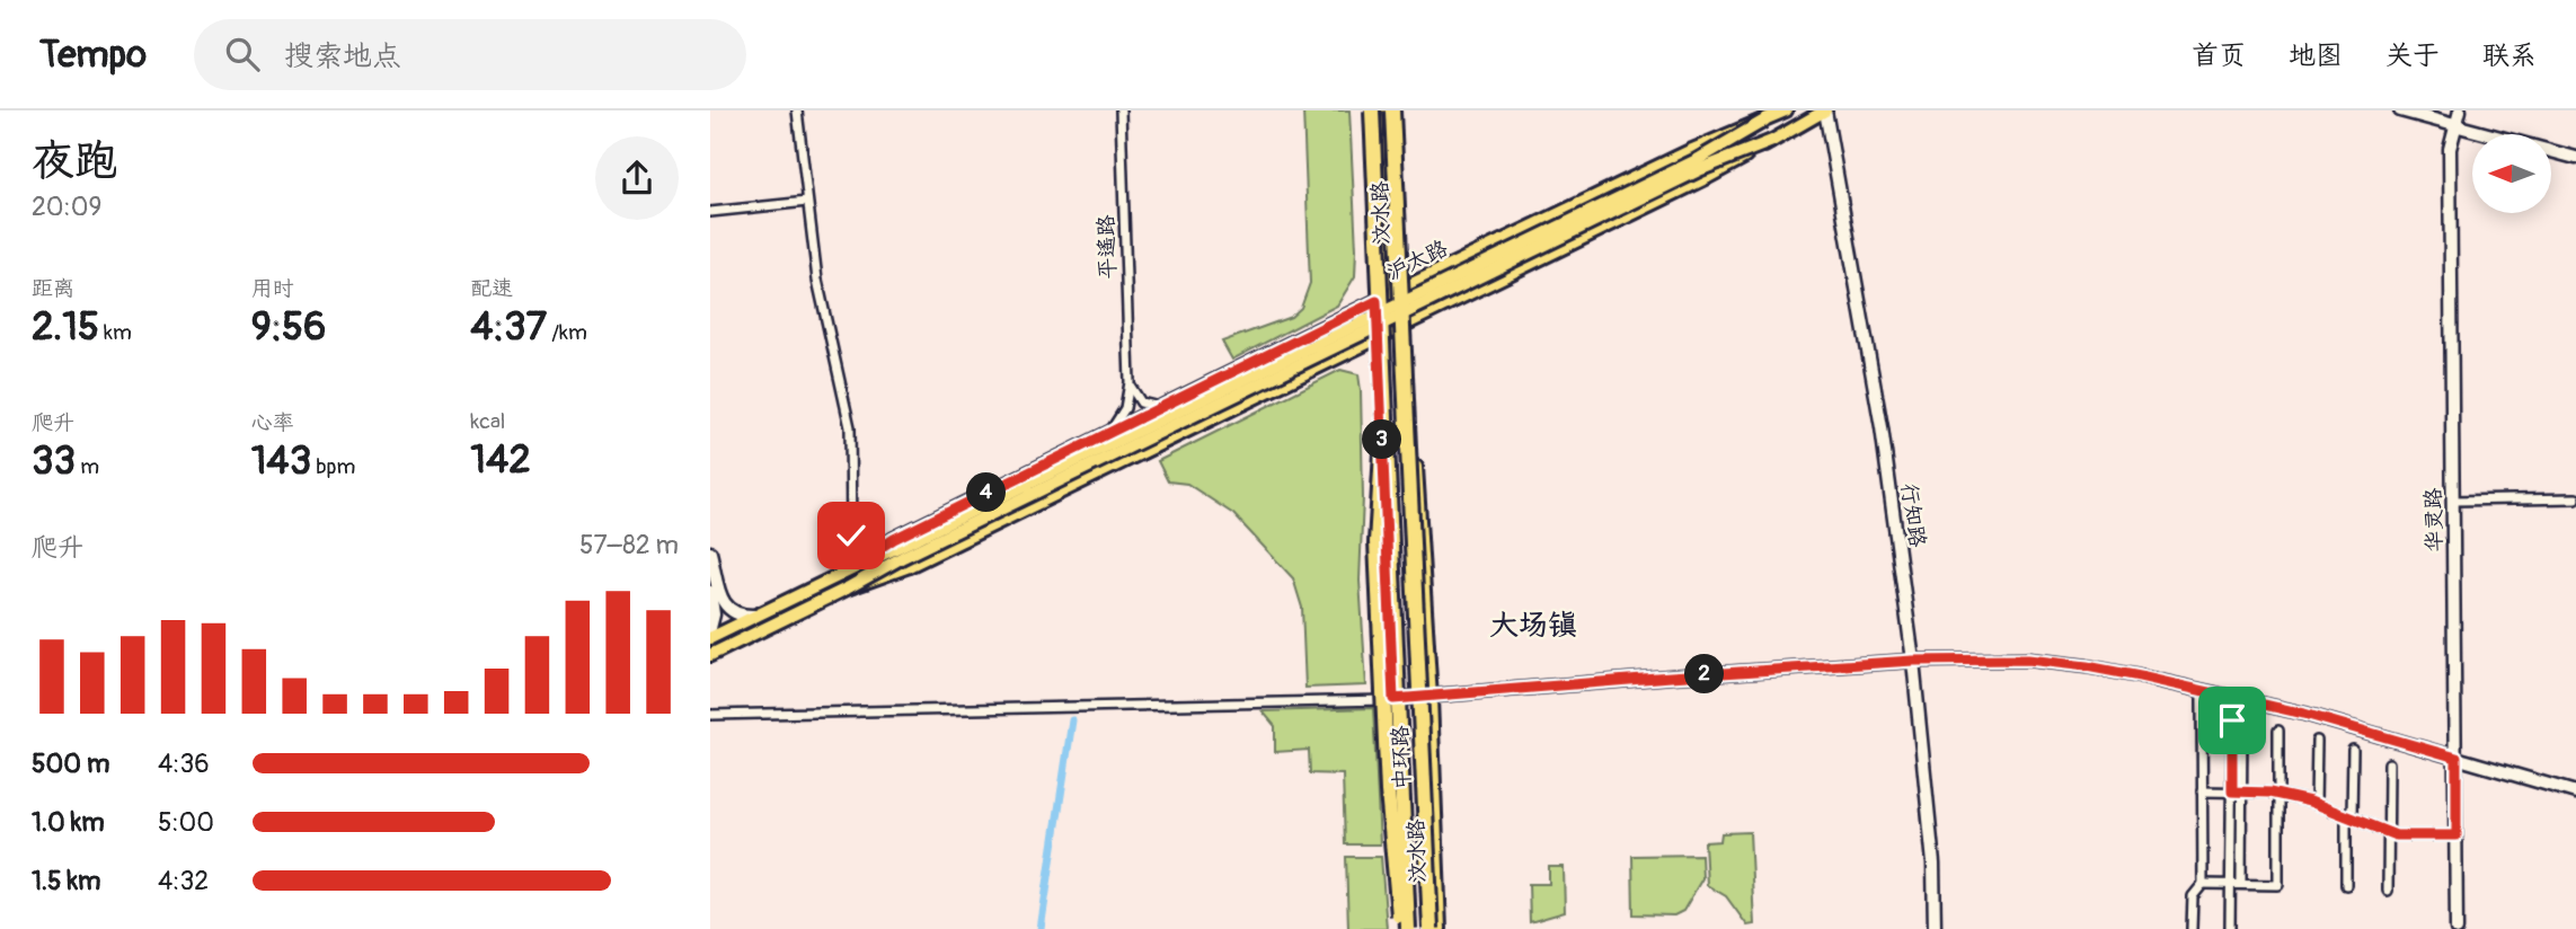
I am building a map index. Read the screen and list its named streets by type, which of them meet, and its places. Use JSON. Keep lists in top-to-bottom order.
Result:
{
  "streets": {
    "highway": ["中环路"],
    "main road": ["汶水路", "沪太路"],
    "street": ["平遥路", "行知路", "华灵路"]
  },
  "crossings": [
    ["汶水路", "沪太路"],
    ["汶水路", "中环路"],
    ["平遥路", "沪太路"],
    ["沪太路", "行知路"]
  ],
  "districts": ["大场镇"],
  "north": "left",
  "page": {
    "header": "Tempo",
    "search": "搜索地点",
    "nav": [
      "首页",
      "地图",
      "关于",
      "联系"
    ],
    "heading": ["夜跑", "20:09"],
    "stats": [
      ["距离", "2.15 km"],
      ["用时", "9:56"],
      ["配速", "4:37 /km"],
      ["爬升", "33 m"],
      ["心率", "143 bpm"],
      ["kcal", "142"]
    ],
    "pins": ["3", "4", "2"],
    "chart": ["爬升", "57–82 m"],
    "list": [
      {
        "name": "500 m",
        "note": "4:36"
      },
      {
        "name": "1.0 km",
        "note": "5:00"
      },
      {
        "name": "1.5 km",
        "note": "4:32"
      }
    ]
  }
}
